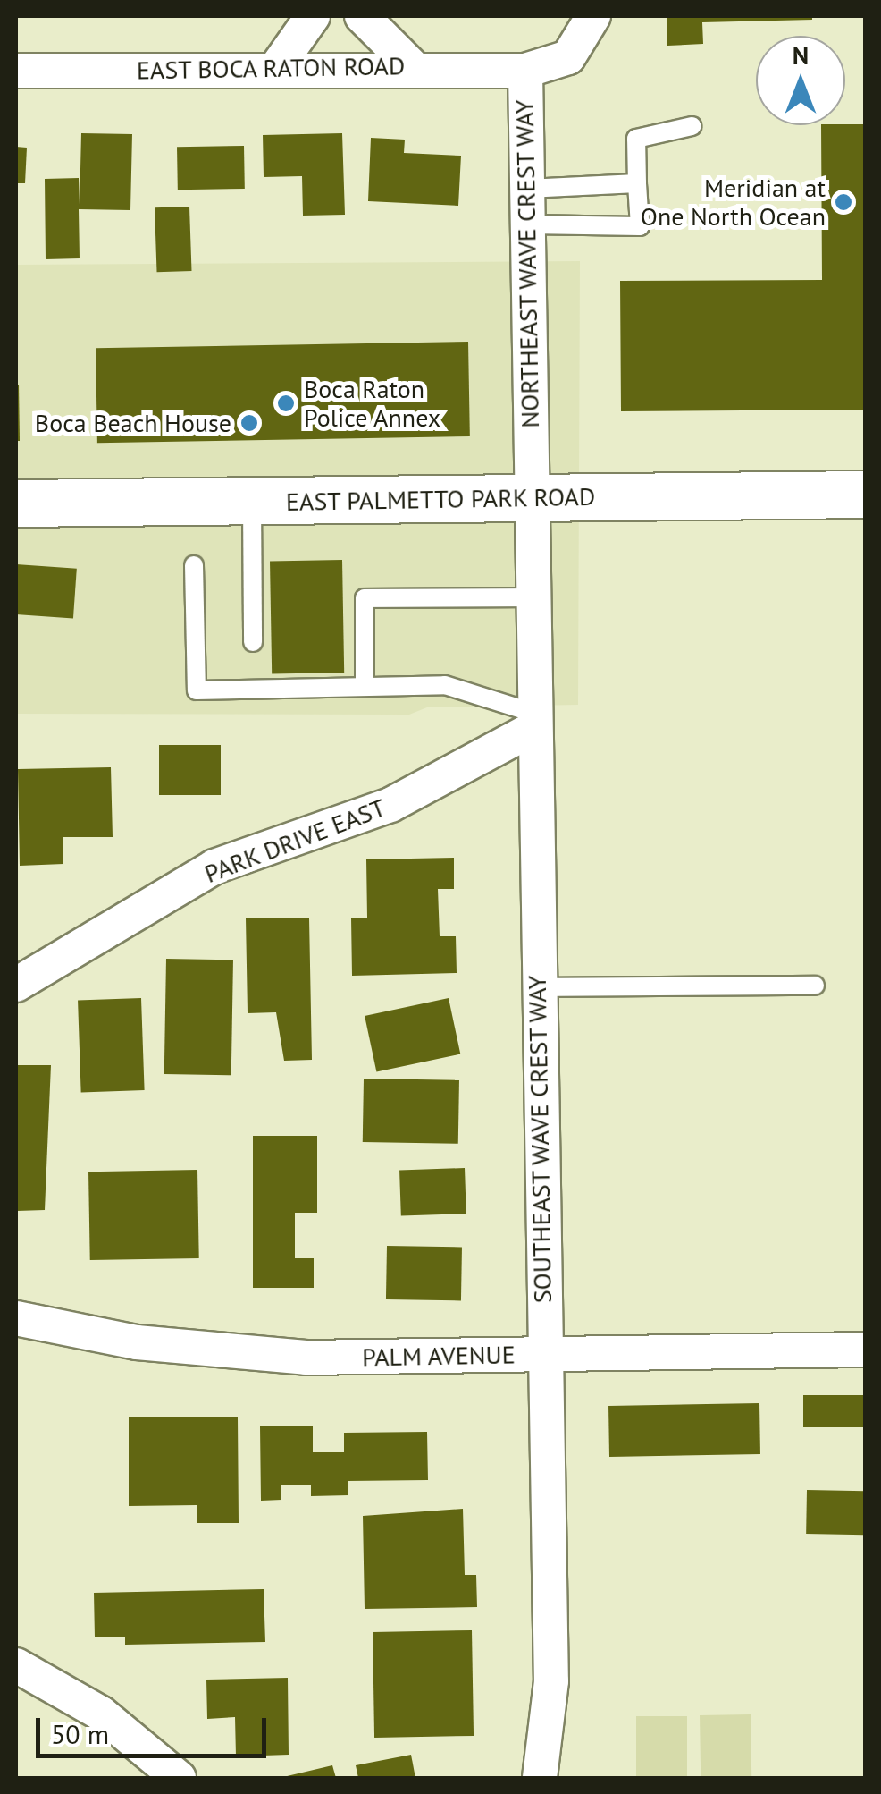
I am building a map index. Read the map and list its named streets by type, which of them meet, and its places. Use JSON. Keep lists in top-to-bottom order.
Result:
{
  "streets": {
    "main road": ["EAST PALMETTO PARK ROAD"],
    "street": [
      "EAST BOCA RATON ROAD",
      "NORTHEAST WAVE CREST WAY",
      "PARK DRIVE EAST",
      "SOUTHEAST WAVE CREST WAY",
      "PALM AVENUE"
    ]
  },
  "crossings": [
    ["EAST BOCA RATON ROAD", "NORTHEAST WAVE CREST WAY"],
    ["NORTHEAST WAVE CREST WAY", "EAST PALMETTO PARK ROAD"],
    ["NORTHEAST WAVE CREST WAY", "SOUTHEAST WAVE CREST WAY"],
    ["EAST PALMETTO PARK ROAD", "SOUTHEAST WAVE CREST WAY"],
    ["PARK DRIVE EAST", "SOUTHEAST WAVE CREST WAY"],
    ["SOUTHEAST WAVE CREST WAY", "PALM AVENUE"]
  ],
  "places": ["Meridian at One North Ocean", "Boca Raton Police Annex", "Boca Beach House"],
  "scale_bar": "50 m",
  "north": "top"
}
